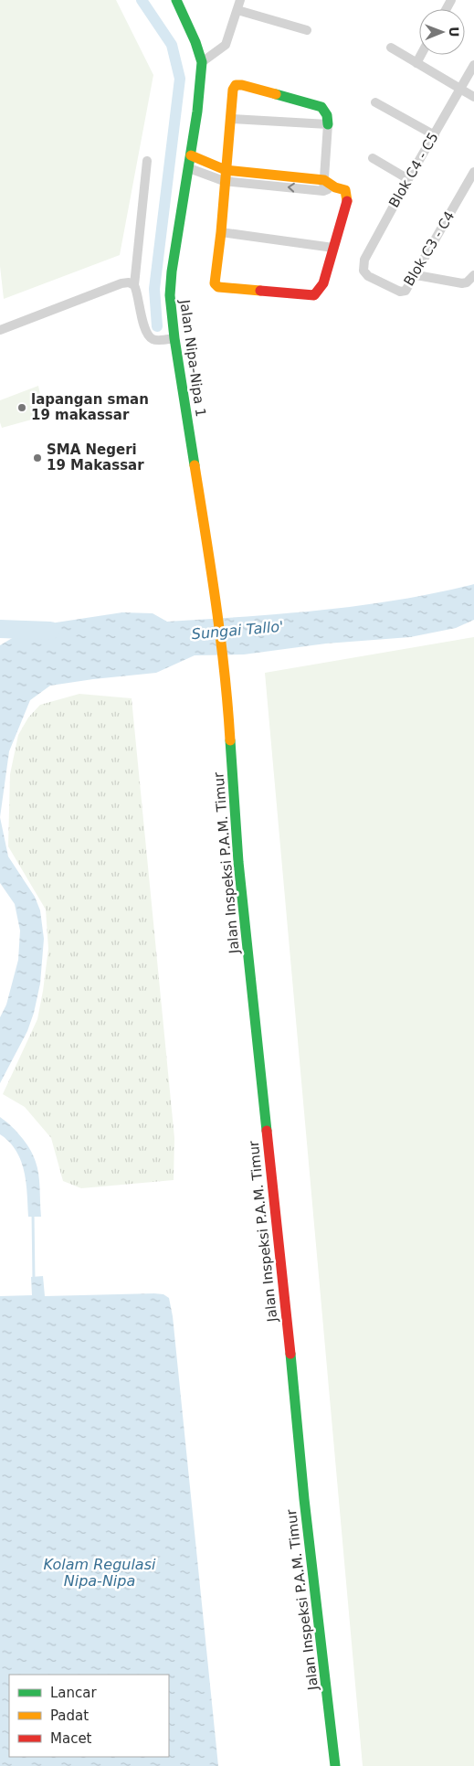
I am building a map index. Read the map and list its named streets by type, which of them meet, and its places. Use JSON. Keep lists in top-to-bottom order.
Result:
{
  "streets": {
    "street": [
      "Blok C4 - C5",
      "Blok C3 - C4",
      "Jalan Nipa-Nipa 1",
      "Jalan Inspeksi P.A.M. Timur"
    ]
  },
  "crossings": [
    ["Blok C4 - C5", "Blok C3 - C4"],
    ["Jalan Nipa-Nipa 1", "Jalan Inspeksi P.A.M. Timur"]
  ],
  "water": ["Sungai Tallo'", "Kolam Regulasi Nipa-Nipa"],
  "places": ["lapangan sman 19 makassar", "SMA Negeri 19 Makassar"],
  "legend": ["Lancar", "Padat", "Macet"],
  "north": "right"
}
